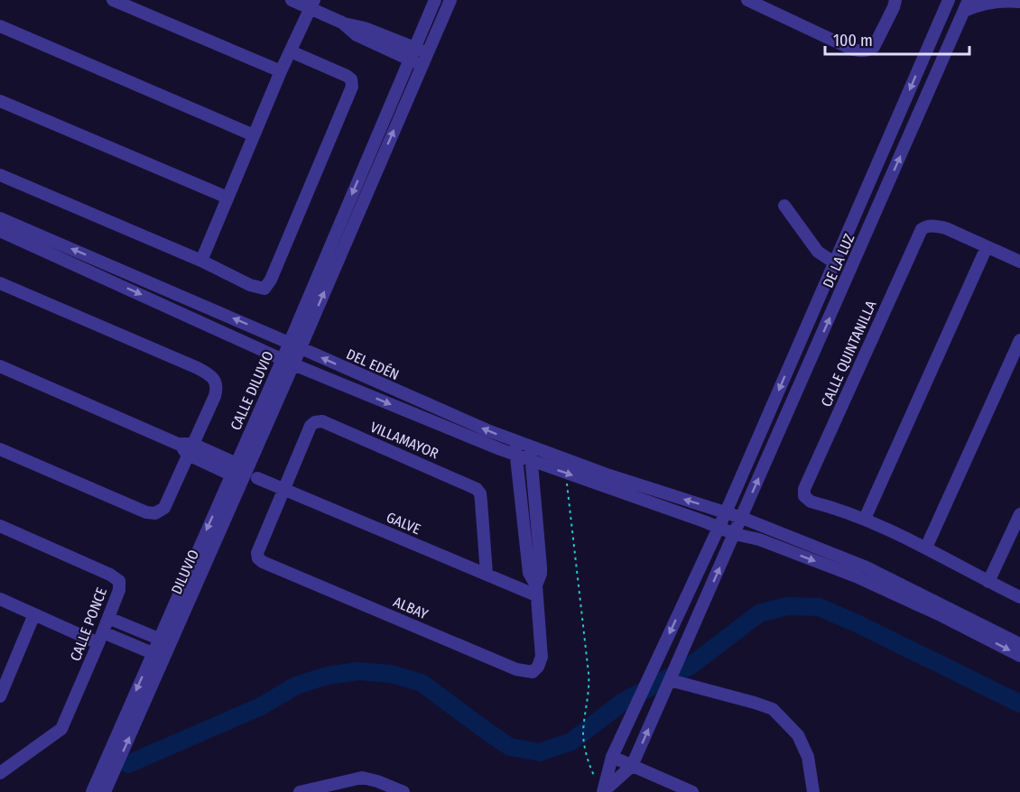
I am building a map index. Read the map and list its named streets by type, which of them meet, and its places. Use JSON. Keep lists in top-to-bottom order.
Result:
{
  "streets": {
    "street": [
      "DE LA LUZ",
      "CALLE QUINTANILLA",
      "DEL EDÉN",
      "CALLE DILUVIO",
      "VILLAMAYOR",
      "GALVE",
      "ALBAY",
      "CALLE PONCE"
    ]
  },
  "crossings": [
    ["DE LA LUZ", "DEL EDÉN"],
    ["DEL EDÉN", "CALLE DILUVIO"],
    ["DEL EDÉN", "ALBAY"],
    ["VILLAMAYOR", "GALVE"],
    ["VILLAMAYOR", "ALBAY"],
    ["GALVE", "ALBAY"]
  ],
  "scale_bar": "100 m"
}
